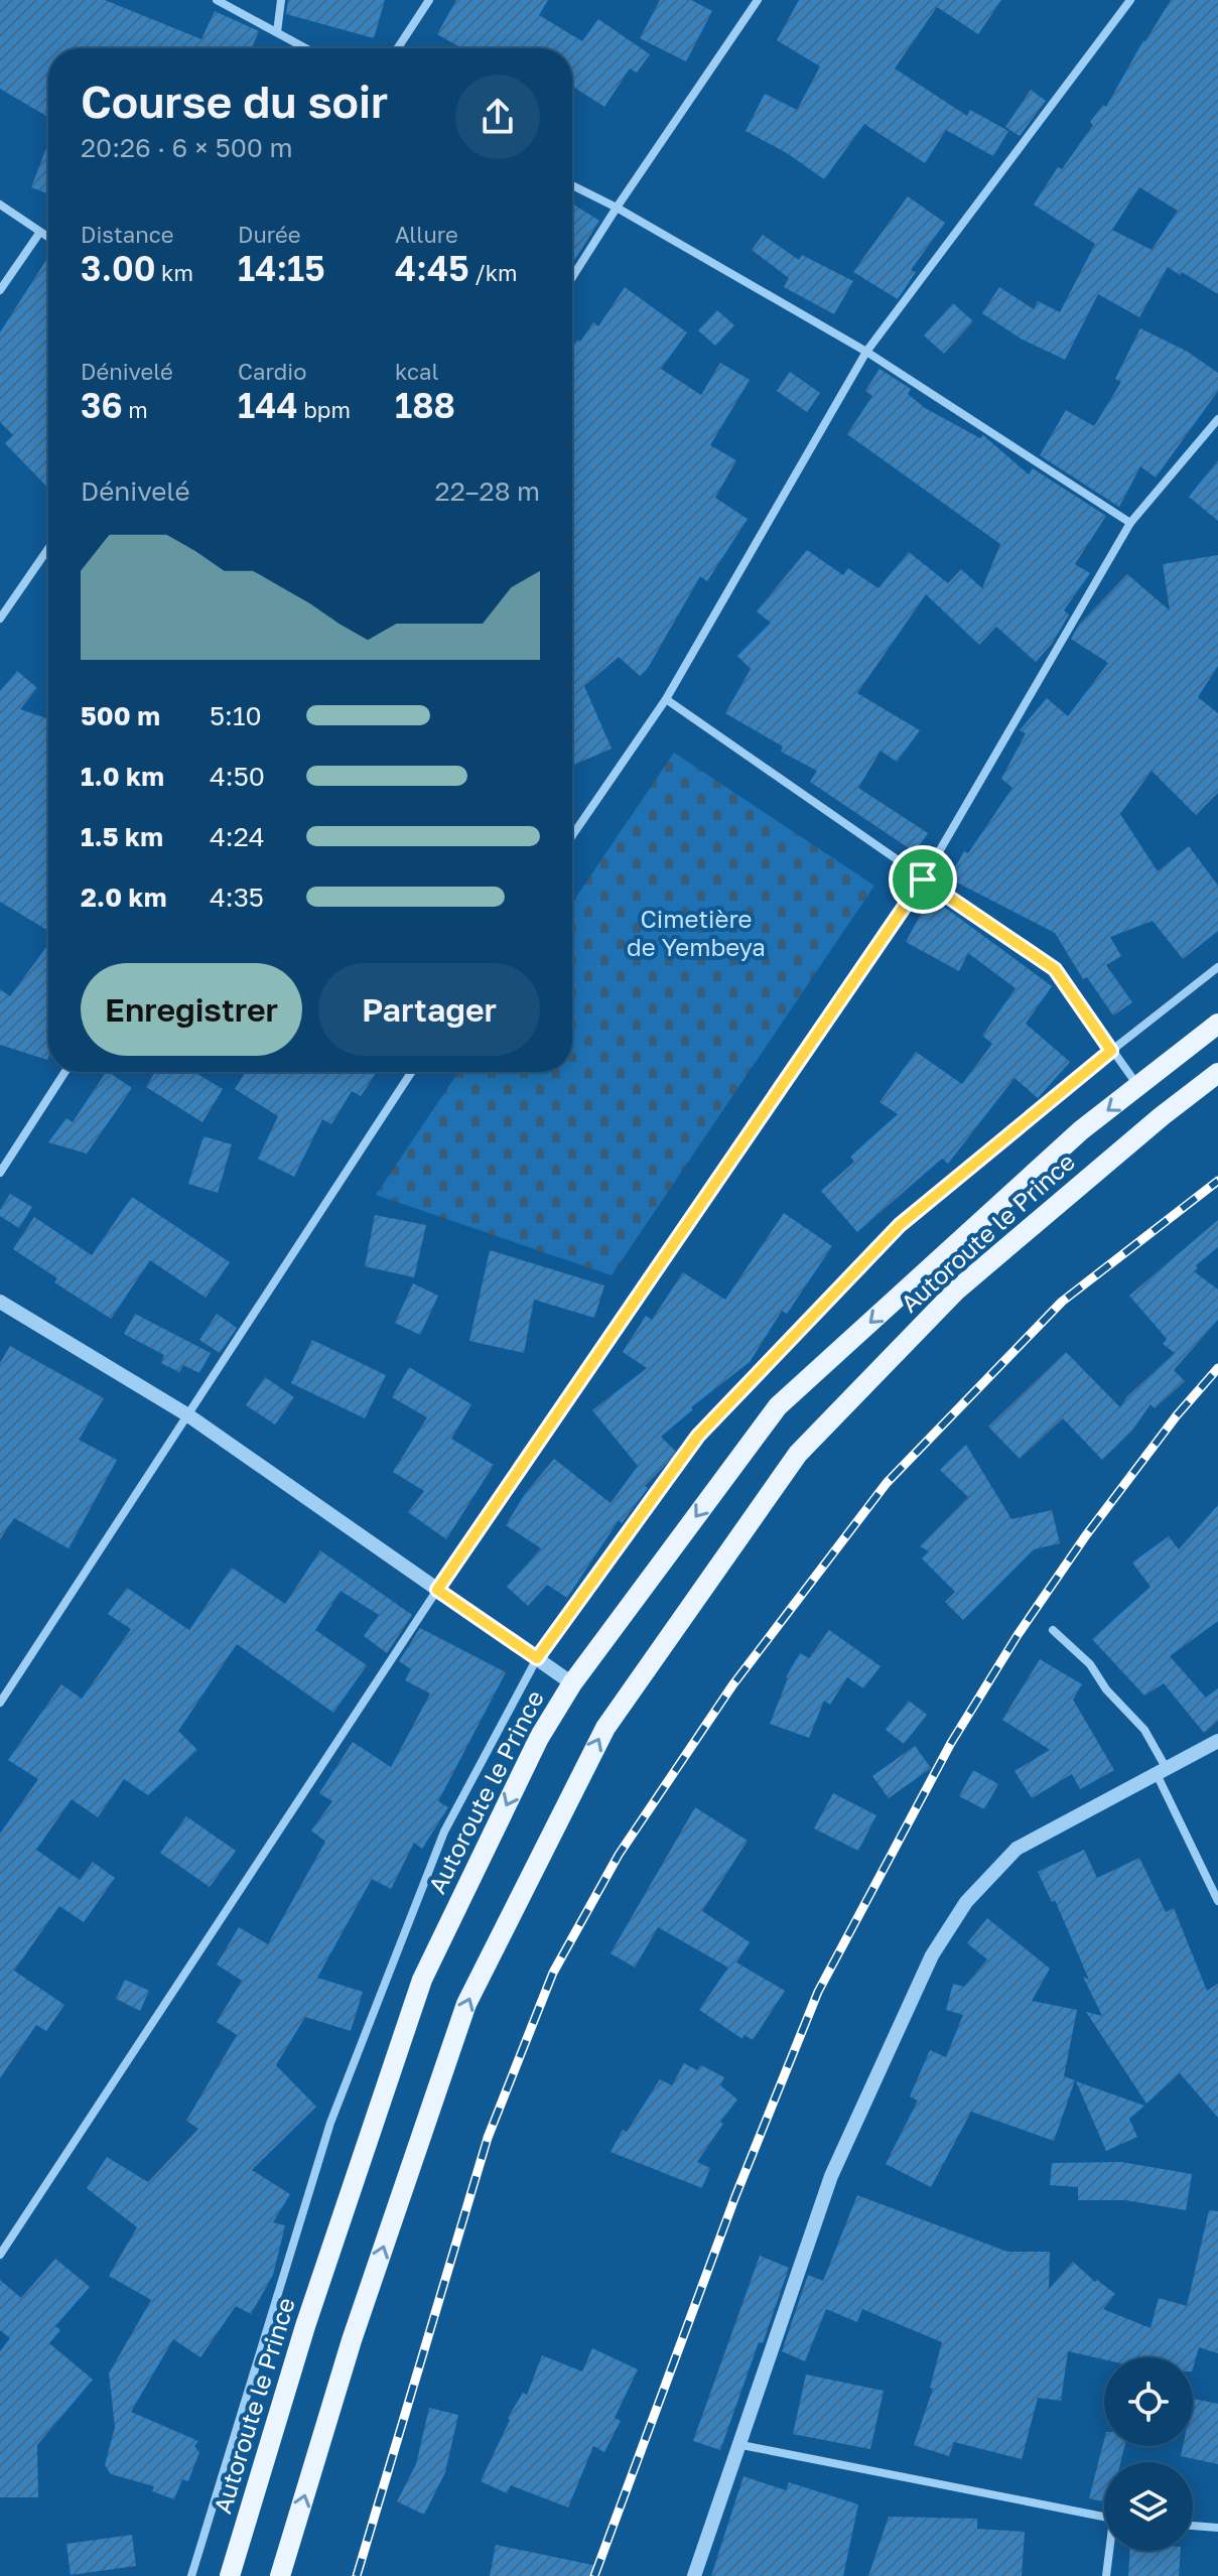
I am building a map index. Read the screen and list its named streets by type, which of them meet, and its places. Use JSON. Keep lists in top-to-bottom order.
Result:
{
  "streets": {
    "main road": ["Autoroute le Prince"]
  },
  "parks": ["Cimetière de Yembeya"],
  "page": {
    "heading": ["Course du soir", "20:26 · 6 × 500 m"],
    "stats": [
      ["Distance", "3.00 km"],
      ["Durée", "14:15"],
      ["Allure", "4:45 /km"],
      ["Dénivelé", "36 m"],
      ["Cardio", "144 bpm"],
      ["kcal", "188"]
    ],
    "chart": ["Dénivelé", "22–28 m"],
    "list": [
      {
        "name": "500 m",
        "note": "5:10"
      },
      {
        "name": "1.0 km",
        "note": "4:50"
      },
      {
        "name": "1.5 km",
        "note": "4:24"
      },
      {
        "name": "2.0 km",
        "note": "4:35"
      }
    ],
    "buttons": ["Enregistrer", "Partager"]
  }
}
